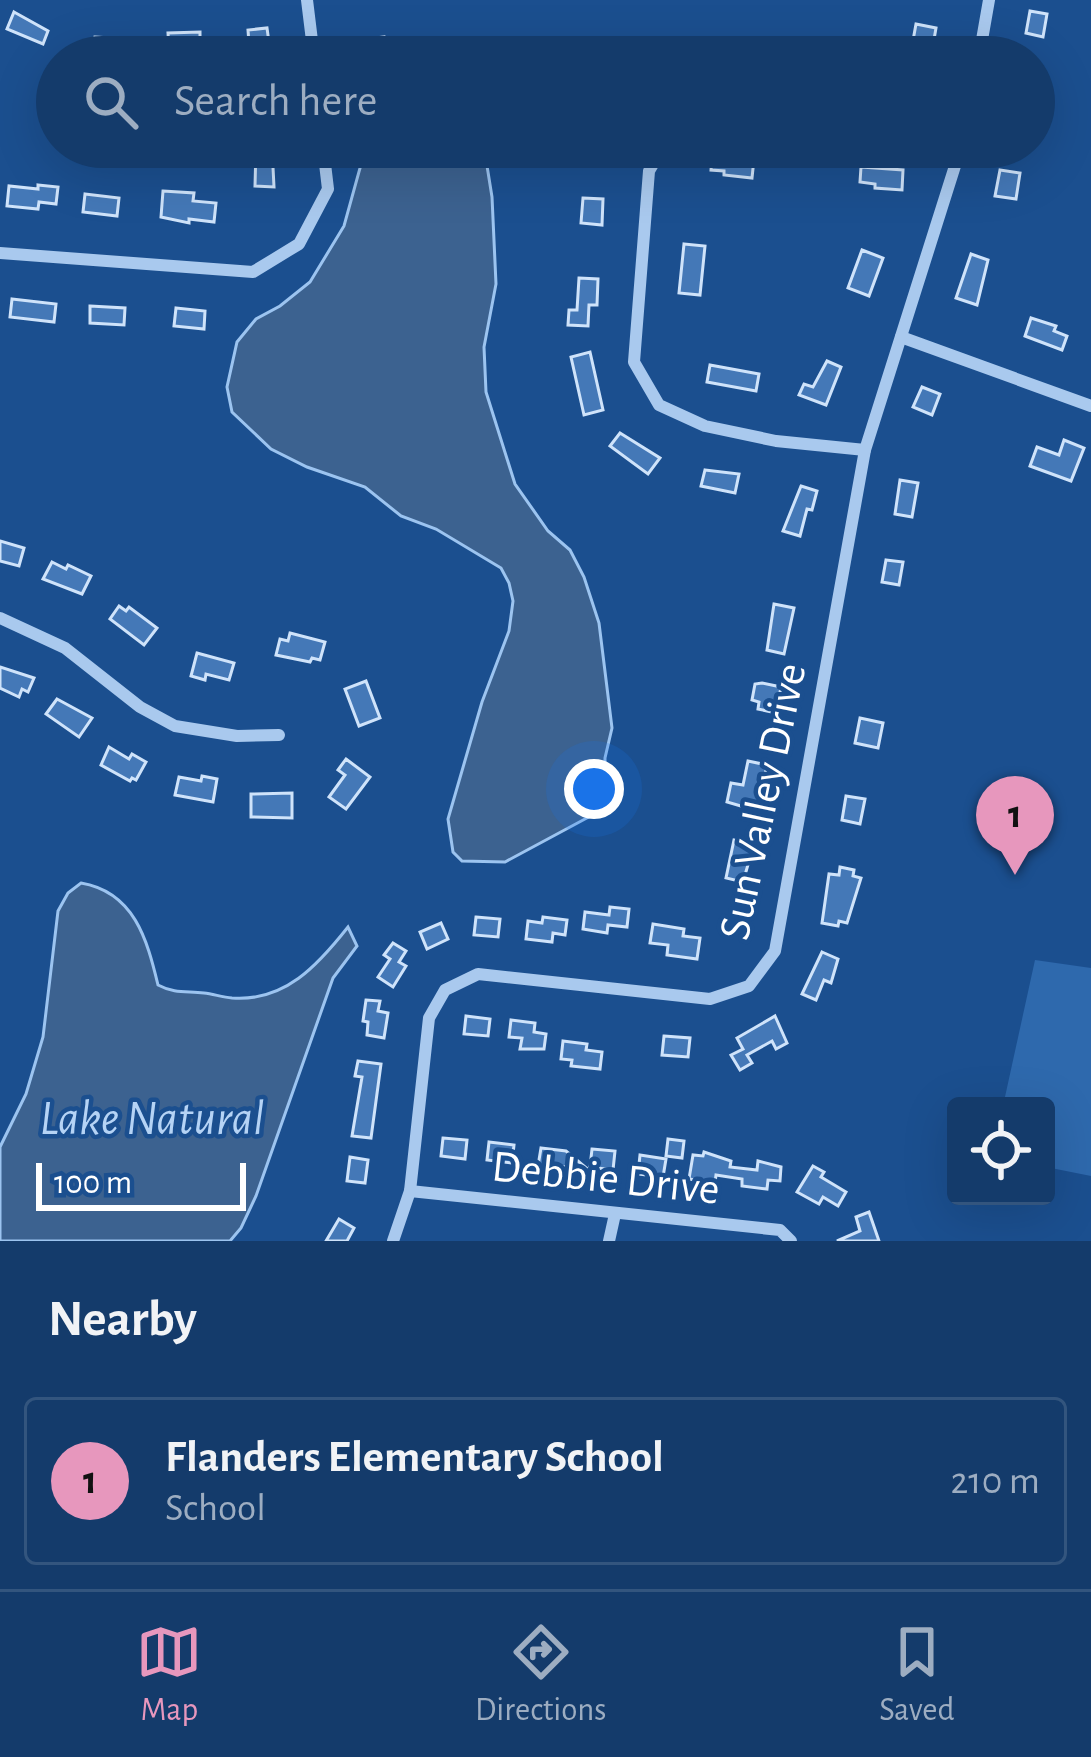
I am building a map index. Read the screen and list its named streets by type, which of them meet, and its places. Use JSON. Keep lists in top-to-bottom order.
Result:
{
  "streets": {
    "street": ["Sun Valley Drive", "Debbie Drive"]
  },
  "crossings": [
    ["Sun Valley Drive", "Debbie Drive"]
  ],
  "water": ["Lake Natural"],
  "scale_bar": "100 m",
  "page": {
    "search": "Search here",
    "pins": "1",
    "scale": "100 m",
    "heading": "Nearby",
    "list": [
      {
        "mark": "1",
        "name": "Flanders Elementary School",
        "note": "School",
        "value": "210 m"
      }
    ],
    "nav": ["Map", "Directions", "Saved"]
  }
}
